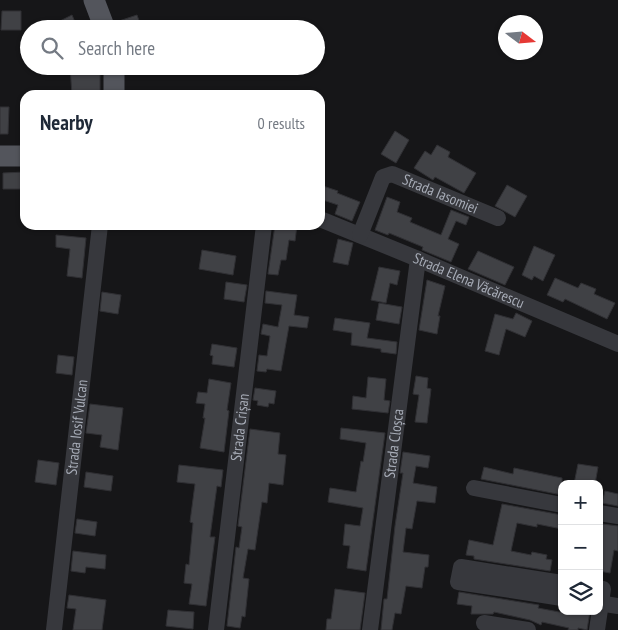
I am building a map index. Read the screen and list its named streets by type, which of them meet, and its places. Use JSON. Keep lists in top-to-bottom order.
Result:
{
  "streets": {
    "street": [
      "Strada Iasomiei",
      "Strada Elena Văcărescu",
      "Strada Iosif Vulcan",
      "Strada Crișan",
      "Strada Cloșca"
    ]
  },
  "crossings": [
    ["Strada Iasomiei", "Strada Elena Văcărescu"],
    ["Strada Elena Văcărescu", "Strada Cloșca"]
  ],
  "north": "right",
  "page": {
    "search": "Search here",
    "heading": ["Nearby", "0 results"],
    "map_buttons": ["+", "−"]
  }
}
